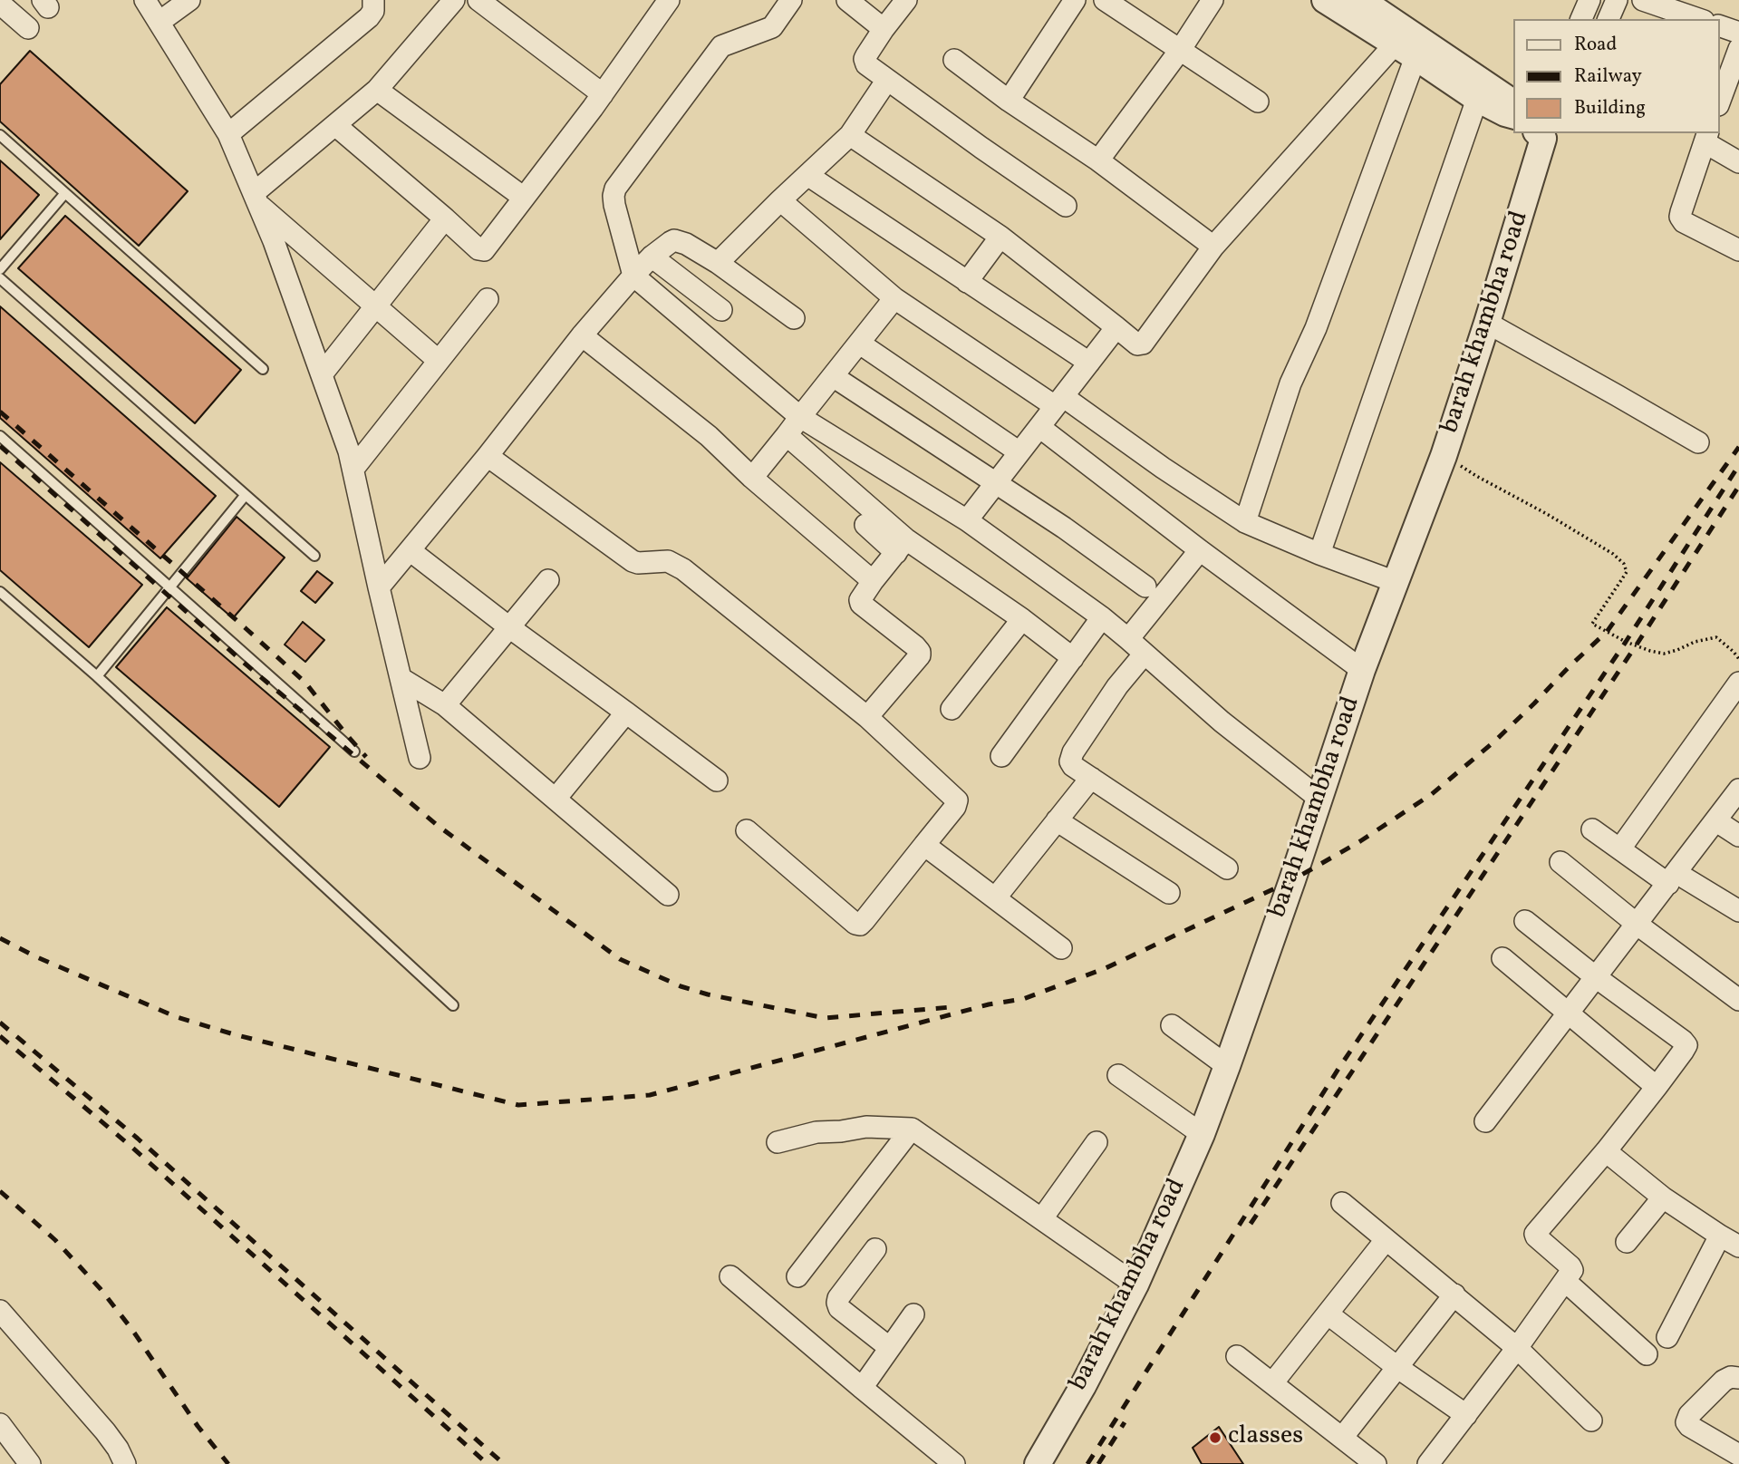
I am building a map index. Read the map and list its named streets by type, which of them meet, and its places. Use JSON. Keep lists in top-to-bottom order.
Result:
{
  "streets": {
    "street": ["barah khambha road"]
  },
  "places": ["classes"],
  "legend": ["Road", "Railway", "Building"]
}
